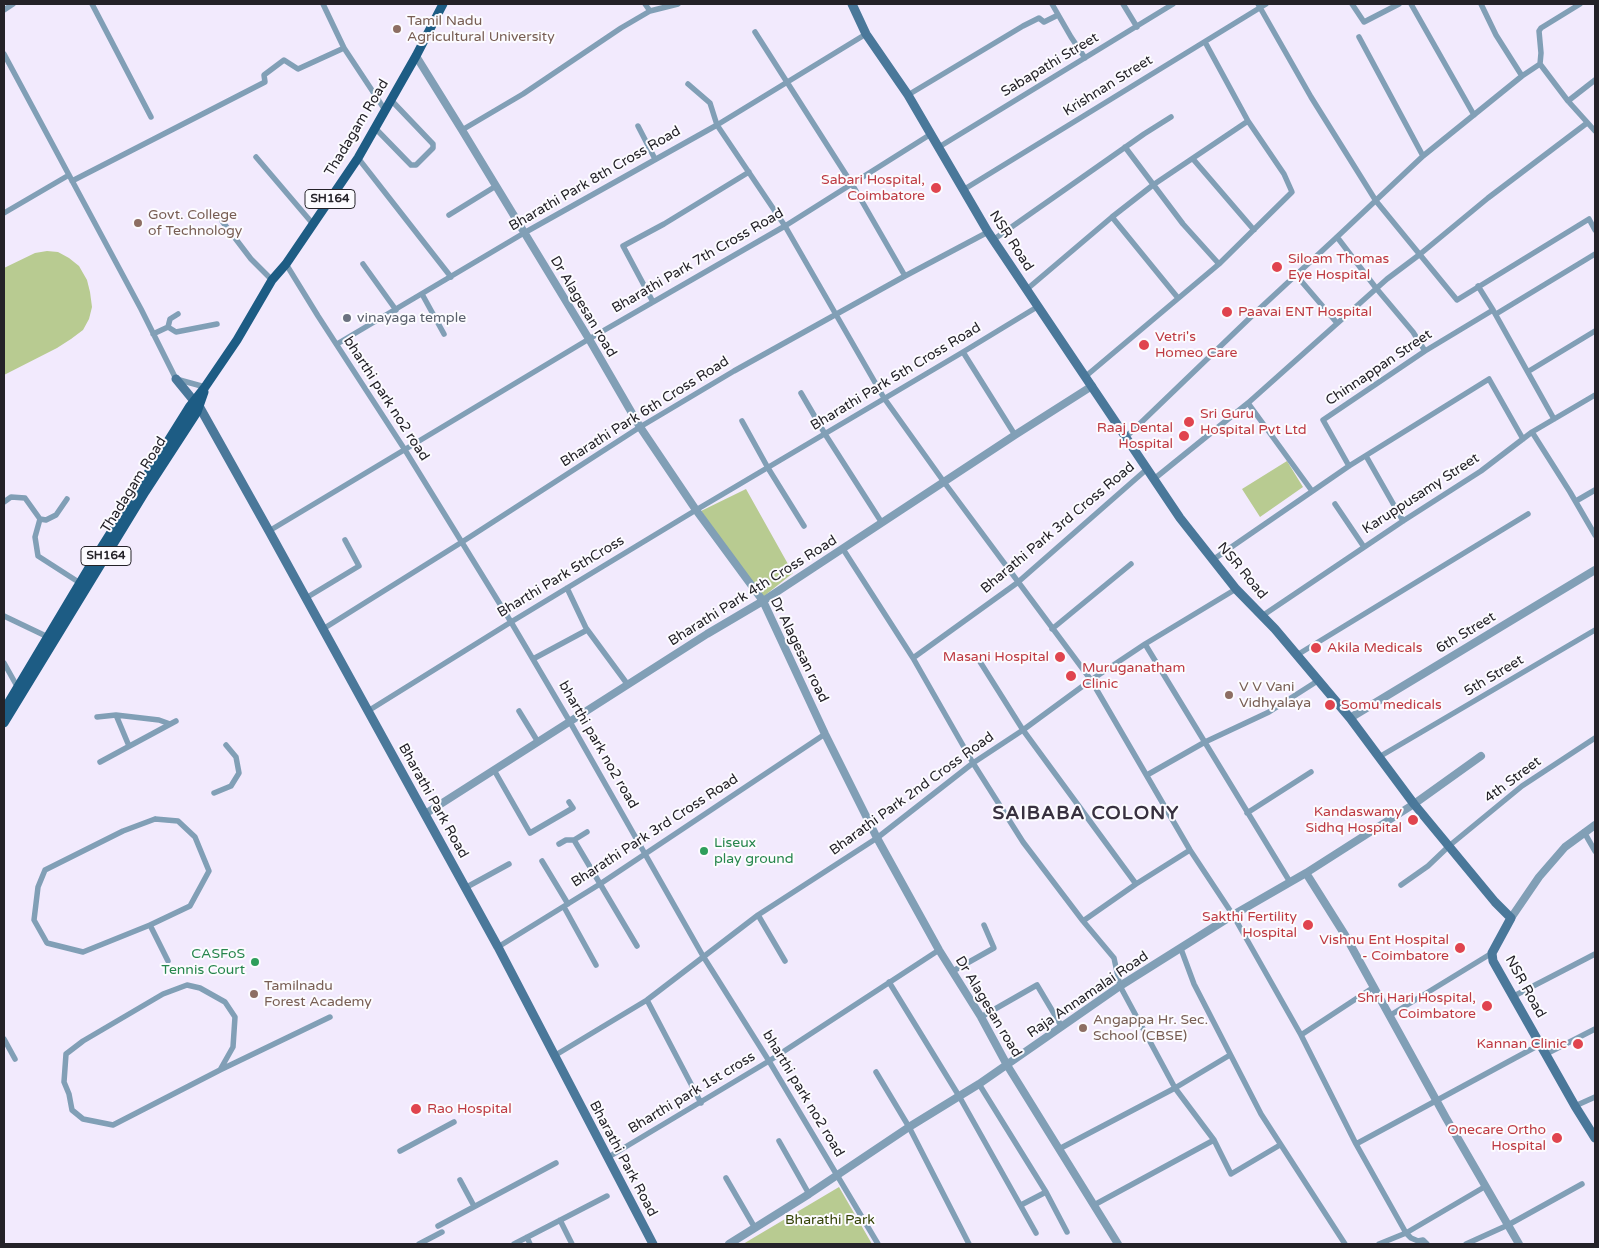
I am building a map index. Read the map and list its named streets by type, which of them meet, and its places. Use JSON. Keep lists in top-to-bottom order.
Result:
{
  "streets": {
    "main road": [
      "Thadagam Road",
      "SH164",
      "NSR Road",
      "Bharathi Park Road"
    ],
    "street": [
      "Sabapathi Street",
      "Krishnan Street",
      "Bharathi Park 8th Cross Road",
      "Bharathi Park 7th Cross Road",
      "Dr Alagesan road",
      "Chinnappan Street",
      "Bharathi Park 5th Cross Road",
      "bharthi park no2 road",
      "Bharathi Park 6th Cross Road",
      "Karuppusamy Street",
      "Bharathi Park 3rd Cross Road",
      "Bharthi Park 5thCross",
      "Bharathi Park 4th Cross Road",
      "6th Street",
      "5th Street",
      "4th Street",
      "Bharathi Park 2nd Cross Road",
      "Raja Annamalai Road",
      "Bharthi park 1st cross"
    ]
  },
  "crossings": [
    ["Sabapathi Street", "NSR Road"],
    ["Krishnan Street", "NSR Road"],
    ["Thadagam Road", "Dr Alagesan road"],
    ["Thadagam Road", "bharthi park no2 road"],
    ["Thadagam Road", "Bharathi Park Road"],
    ["Bharathi Park 8th Cross Road", "NSR Road"],
    ["Bharathi Park 8th Cross Road", "Dr Alagesan road"],
    ["Bharathi Park 8th Cross Road", "bharthi park no2 road"],
    ["NSR Road", "Bharathi Park 7th Cross Road"],
    ["NSR Road", "Bharathi Park 5th Cross Road"],
    ["NSR Road", "Bharathi Park 6th Cross Road"],
    ["NSR Road", "Karuppusamy Street"],
    ["NSR Road", "Bharathi Park 3rd Cross Road"],
    ["NSR Road", "Bharathi Park 4th Cross Road"],
    ["NSR Road", "6th Street"],
    ["NSR Road", "5th Street"],
    ["NSR Road", "4th Street"],
    ["NSR Road", "Bharathi Park 2nd Cross Road"],
    ["NSR Road", "Raja Annamalai Road"],
    ["Bharathi Park 7th Cross Road", "Dr Alagesan road"],
    ["Bharathi Park 7th Cross Road", "bharthi park no2 road"],
    ["Bharathi Park 7th Cross Road", "Bharathi Park Road"],
    ["Dr Alagesan road", "Bharathi Park 6th Cross Road"],
    ["Dr Alagesan road", "Bharathi Park 3rd Cross Road"],
    ["Dr Alagesan road", "Bharthi Park 5thCross"],
    ["Dr Alagesan road", "Bharathi Park 4th Cross Road"],
    ["Dr Alagesan road", "Bharathi Park 2nd Cross Road"],
    ["Dr Alagesan road", "Raja Annamalai Road"],
    ["Dr Alagesan road", "Bharthi park 1st cross"],
    ["Bharathi Park 5th Cross Road", "Bharthi Park 5thCross"],
    ["bharthi park no2 road", "Bharathi Park 6th Cross Road"],
    ["bharthi park no2 road", "Bharathi Park 3rd Cross Road"],
    ["bharthi park no2 road", "Bharthi Park 5thCross"],
    ["bharthi park no2 road", "Bharathi Park 4th Cross Road"],
    ["bharthi park no2 road", "Bharathi Park 2nd Cross Road"],
    ["bharthi park no2 road", "Raja Annamalai Road"],
    ["bharthi park no2 road", "Bharthi park 1st cross"],
    ["Bharathi Park 6th Cross Road", "Bharathi Park Road"],
    ["Bharathi Park 3rd Cross Road", "Bharathi Park Road"],
    ["Bharthi Park 5thCross", "Bharathi Park Road"],
    ["Bharathi Park 4th Cross Road", "Bharathi Park Road"],
    ["Bharathi Park 2nd Cross Road", "Bharathi Park Road"],
    ["Bharathi Park Road", "Bharthi park 1st cross"]
  ],
  "districts": ["SAIBABA COLONY"],
  "parks": ["Bharathi Park"],
  "places": [
    "Tamil Nadu Agricultural University",
    "Sabari Hospital, Coimbatore",
    "Govt. College of Technology",
    "Siloam Thomas Eye Hospital",
    "Paavai ENT Hospital",
    "vinayaga temple",
    "Vetri's Homeo Care",
    "Sri Guru Hospital Pvt Ltd",
    "Raaj Dental Hospital",
    "Akila Medicals",
    "Masani Hospital",
    "Muruganatham Clinic",
    "V V Vani Vidhyalaya",
    "Somu medicals",
    "Kandaswamy Sidhq Hospital",
    "Liseux play ground",
    "Sakthi Fertility Hospital",
    "Vishnu Ent Hospital - Coimbatore",
    "CASFoS Tennis Court",
    "Tamilnadu Forest Academy",
    "Shri Hari Hospital, Coimbatore",
    "Angappa Hr. Sec. School (CBSE)",
    "Kannan Clinic",
    "Rao Hospital",
    "Onecare Ortho Hospital"
  ]
}
